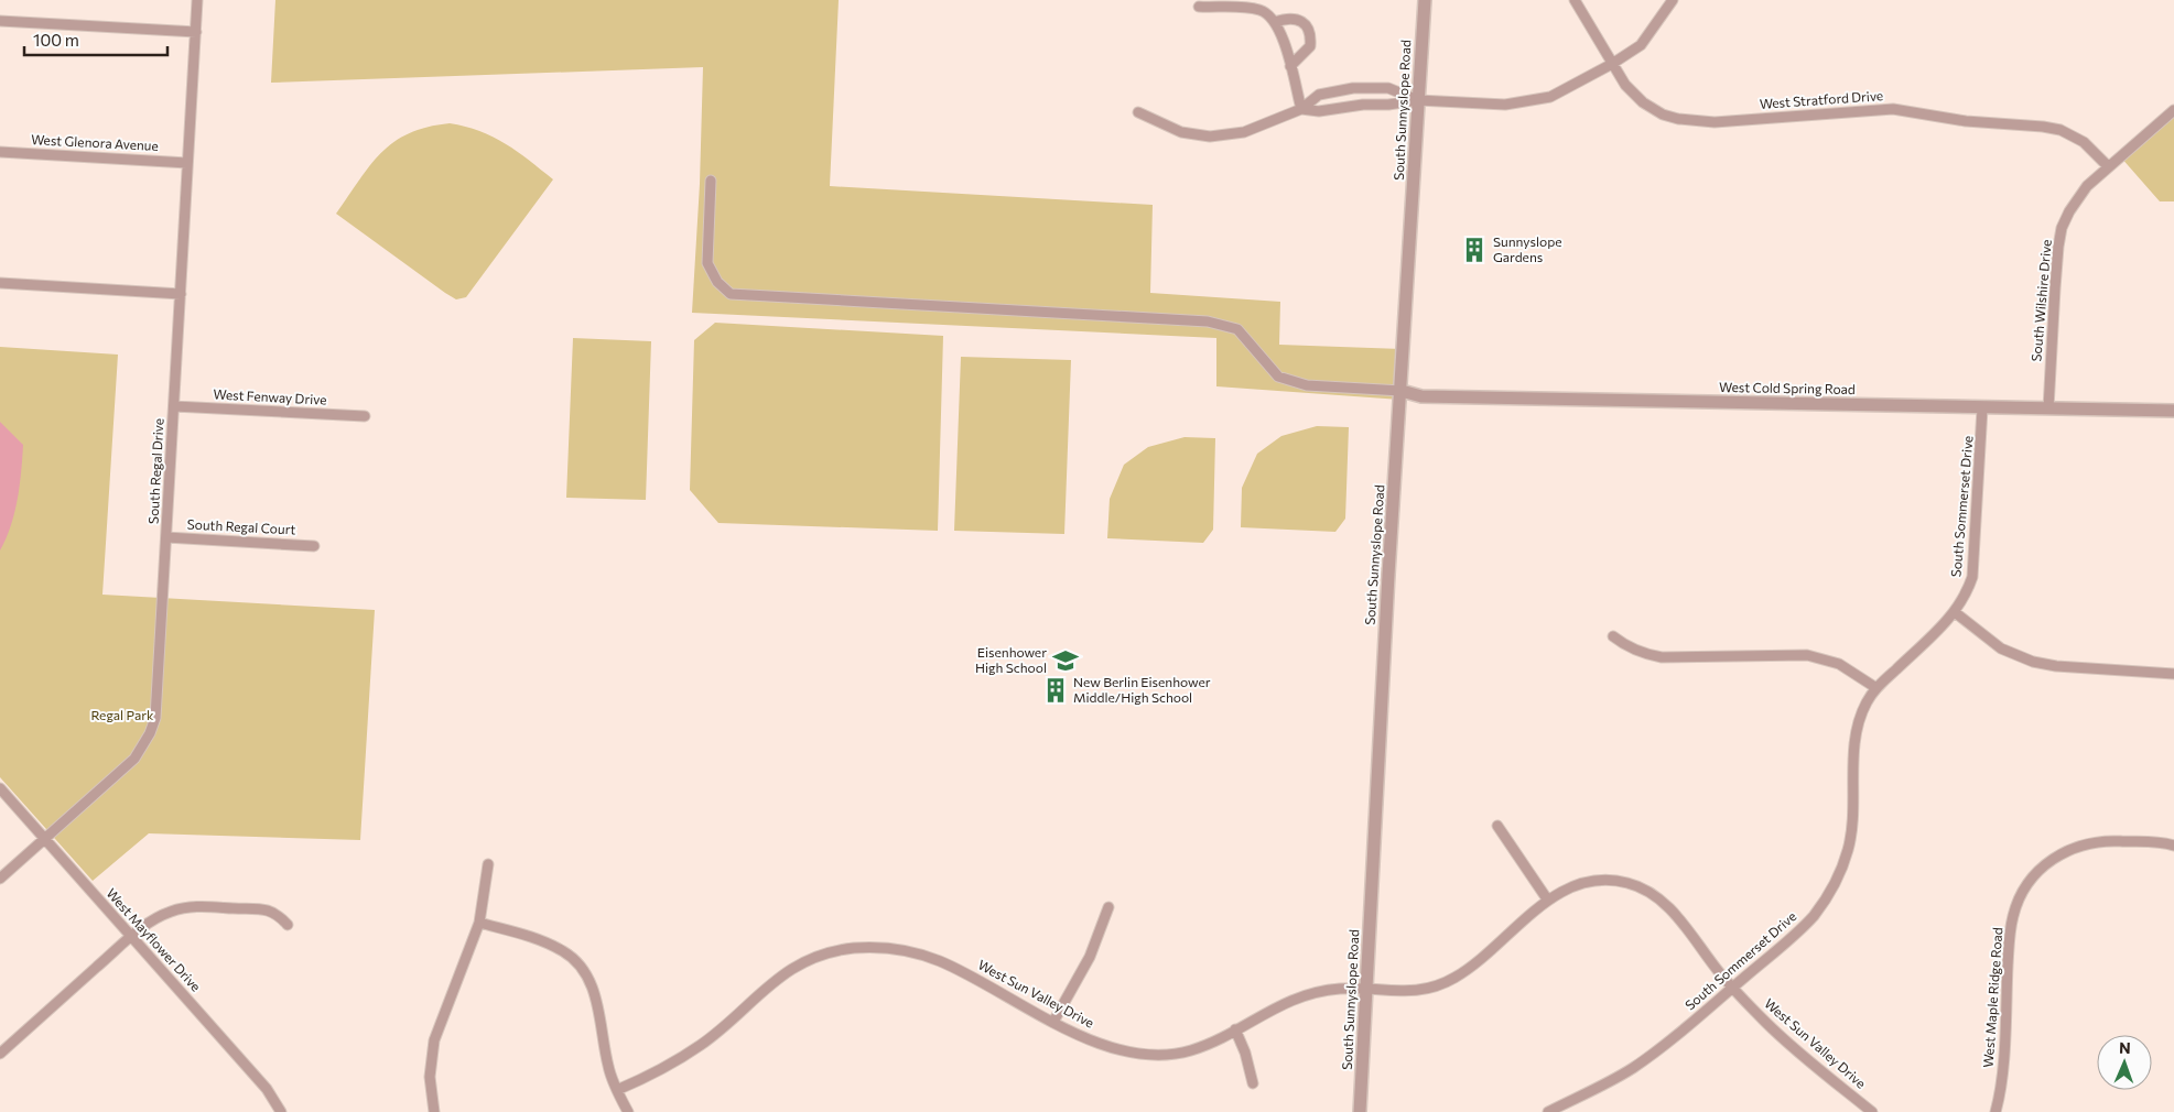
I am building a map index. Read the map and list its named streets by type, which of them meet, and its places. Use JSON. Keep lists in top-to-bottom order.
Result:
{
  "streets": {
    "street": [
      "West Stratford Drive",
      "South Sunnyslope Road",
      "West Glenora Avenue",
      "South Wilshire Drive",
      "West Cold Spring Road",
      "West Fenway Drive",
      "South Regal Drive",
      "South Sommerset Drive",
      "South Regal Court",
      "West Mayflower Drive",
      "West Sun Valley Drive",
      "West Maple Ridge Road"
    ]
  },
  "crossings": [
    ["West Stratford Drive", "South Wilshire Drive"],
    ["South Sunnyslope Road", "West Cold Spring Road"],
    ["South Sunnyslope Road", "West Sun Valley Drive"],
    ["West Glenora Avenue", "South Regal Drive"],
    ["South Wilshire Drive", "West Cold Spring Road"],
    ["West Cold Spring Road", "South Sommerset Drive"],
    ["West Fenway Drive", "South Regal Drive"],
    ["South Regal Drive", "South Regal Court"],
    ["South Regal Drive", "West Mayflower Drive"],
    ["South Sommerset Drive", "West Sun Valley Drive"]
  ],
  "parks": ["Regal Park"],
  "places": {
    "building": ["Sunnyslope Gardens", "New Berlin Eisenhower Middle/High School"],
    "school or university": ["Eisenhower High School"]
  },
  "scale_bar": "100 m",
  "north": "top"
}
